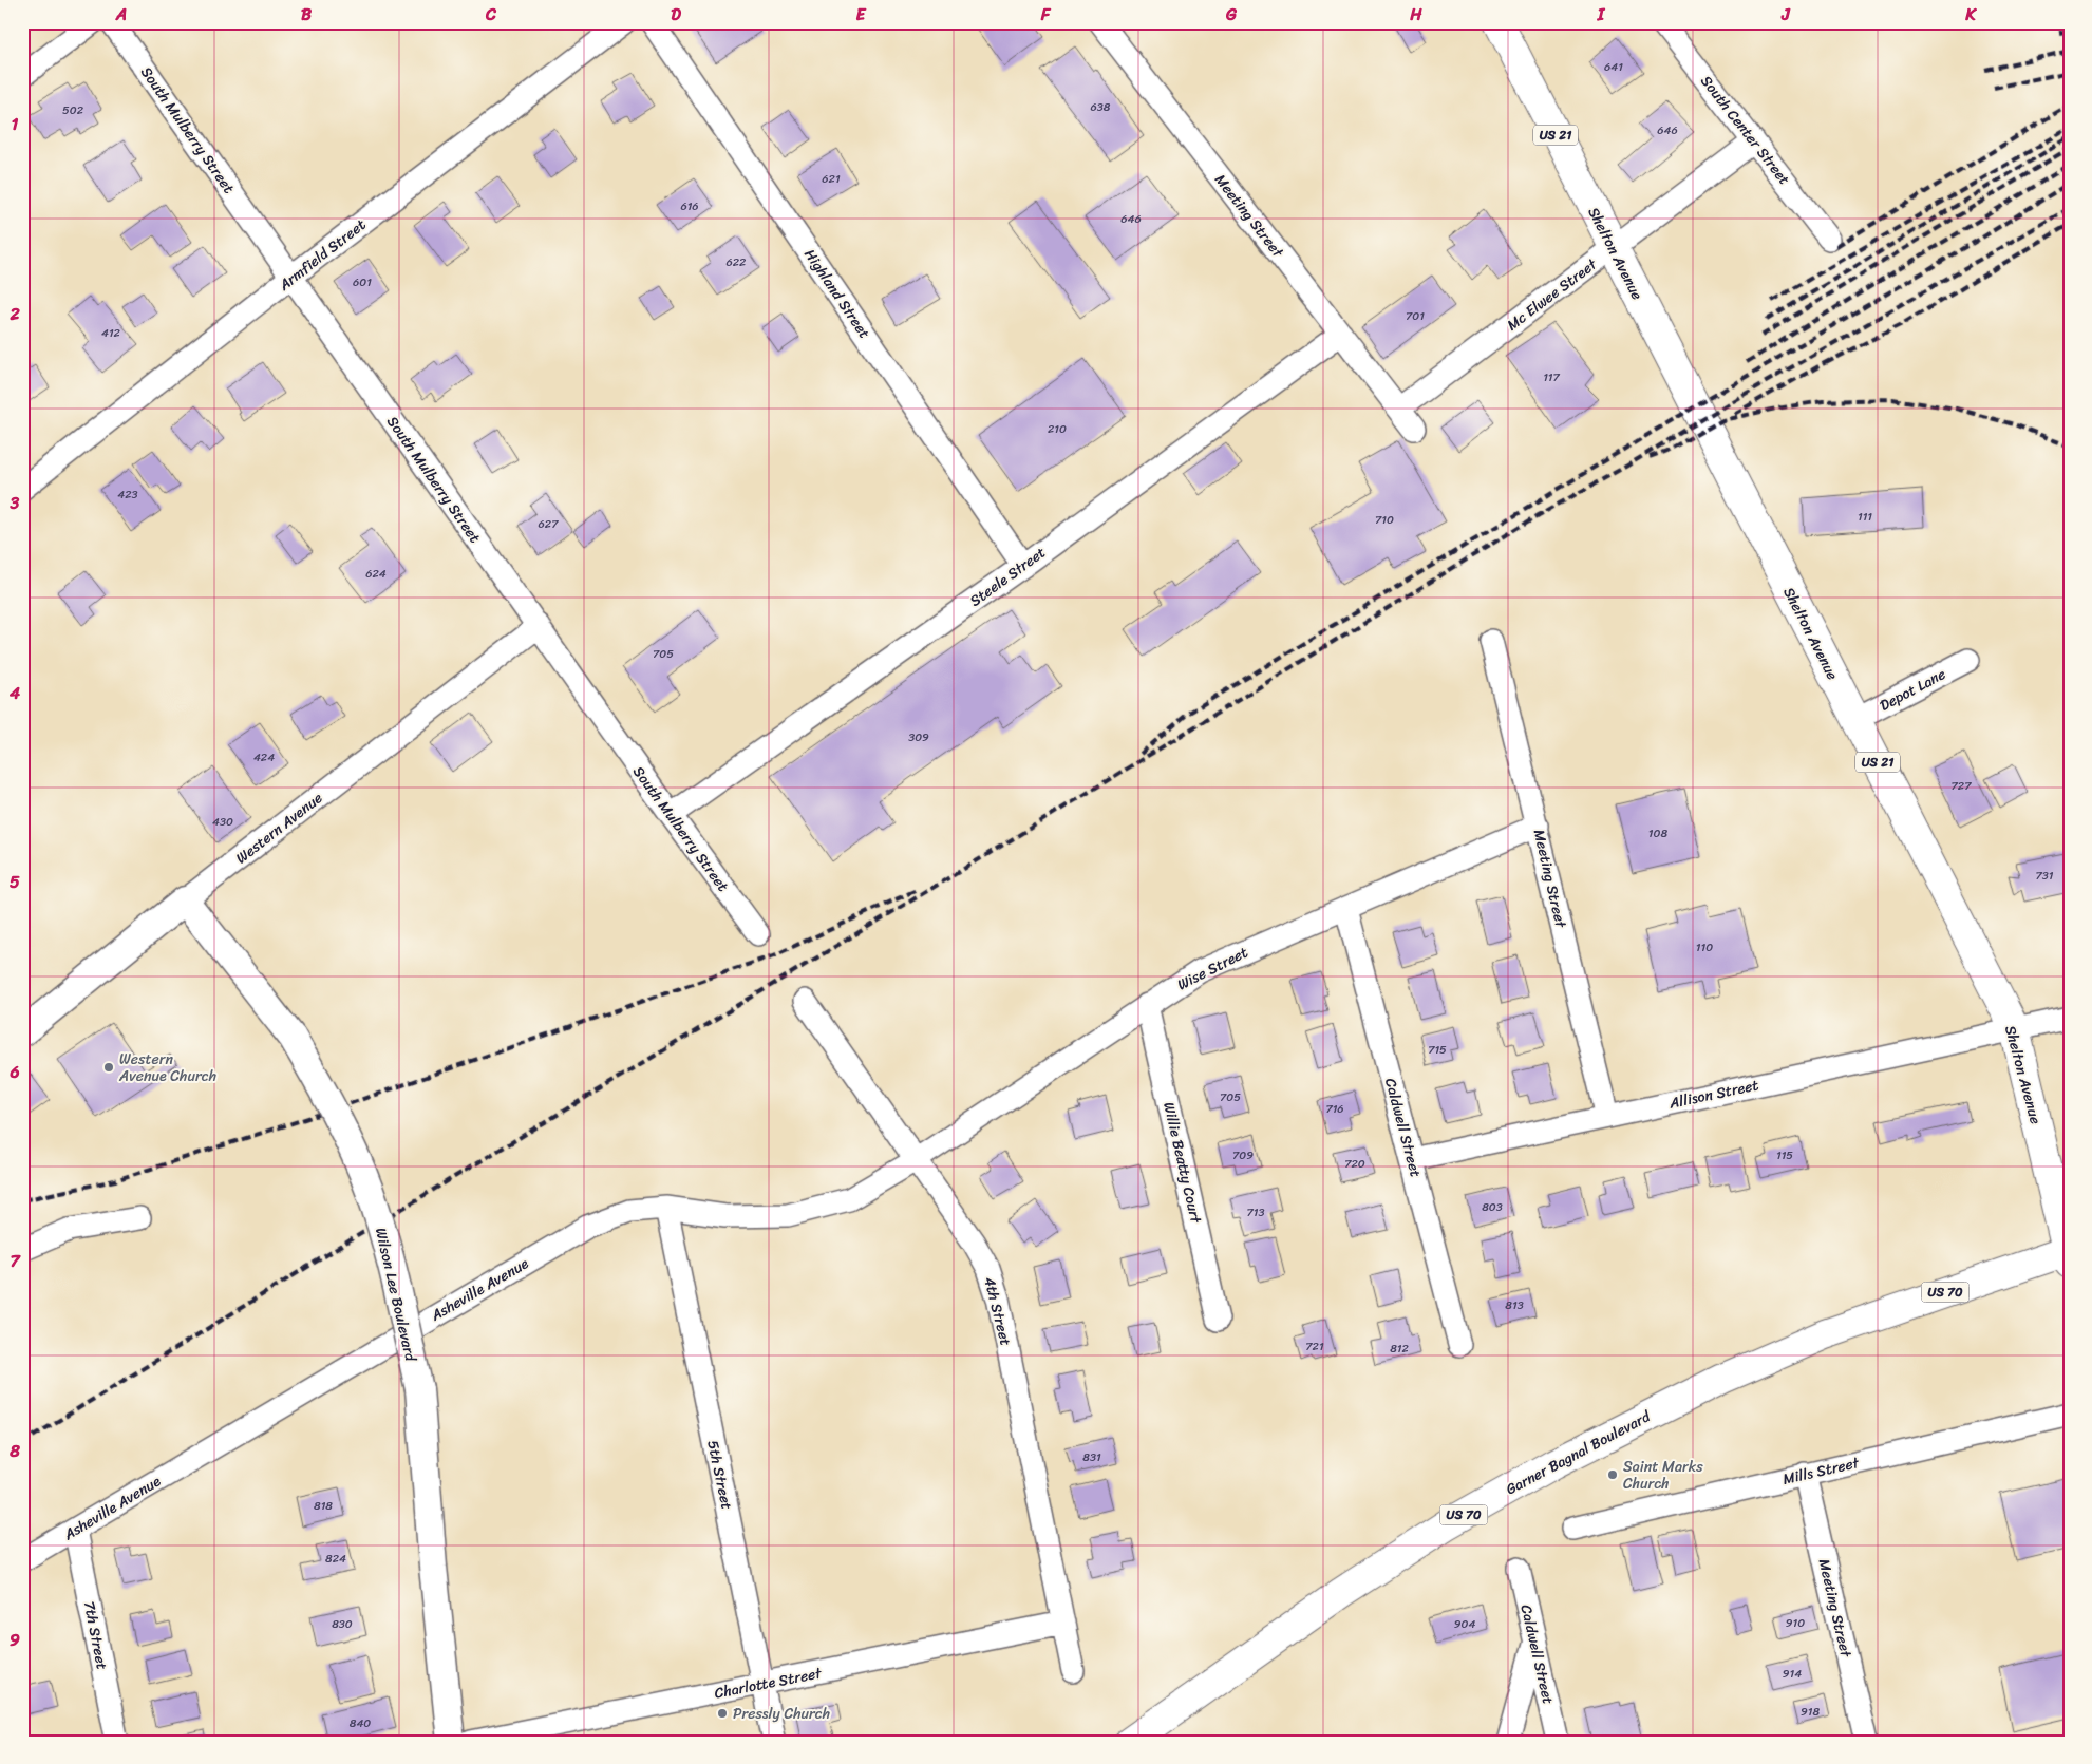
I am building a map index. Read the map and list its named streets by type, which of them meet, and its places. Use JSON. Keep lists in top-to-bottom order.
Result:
{
  "streets": {
    "main road": [
      "US 21",
      "Shelton Avenue",
      "US 70",
      "Garner Bagnal Boulevard"
    ],
    "street": [
      "South Mulberry Street",
      "South Center Street",
      "Meeting Street",
      "Armfield Street",
      "Highland Street",
      "Mc Elwee Street",
      "Steele Street",
      "Depot Lane",
      "Western Avenue",
      "Wise Street",
      "Allison Street",
      "Caldwell Street",
      "Willie Beatty Court",
      "Asheville Avenue",
      "Wilson Lee Boulevard",
      "4th Street",
      "Mills Street",
      "5th Street",
      "7th Street",
      "Charlotte Street"
    ]
  },
  "crossings": [
    ["South Mulberry Street", "Armfield Street"],
    ["South Mulberry Street", "Steele Street"],
    ["South Mulberry Street", "Western Avenue"],
    ["South Center Street", "Mc Elwee Street"],
    ["Meeting Street", "Mc Elwee Street"],
    ["Meeting Street", "Steele Street"],
    ["Meeting Street", "Wise Street"],
    ["Meeting Street", "Allison Street"],
    ["Meeting Street", "Mills Street"],
    ["Shelton Avenue", "Mc Elwee Street"],
    ["Shelton Avenue", "Depot Lane"],
    ["Shelton Avenue", "Allison Street"],
    ["Shelton Avenue", "Garner Bagnal Boulevard"],
    ["Highland Street", "Steele Street"],
    ["Western Avenue", "Wilson Lee Boulevard"],
    ["Wise Street", "Caldwell Street"],
    ["Wise Street", "Willie Beatty Court"],
    ["Wise Street", "Asheville Avenue"],
    ["Wise Street", "4th Street"],
    ["Allison Street", "Caldwell Street"],
    ["Asheville Avenue", "4th Street"],
    ["Asheville Avenue", "5th Street"],
    ["Asheville Avenue", "7th Street"],
    ["4th Street", "Charlotte Street"],
    ["5th Street", "Charlotte Street"]
  ],
  "places": ["Western Avenue Church", "Saint Marks Church", "Pressly Church"],
  "house_numbers": [
    "641",
    "638",
    "502",
    "646",
    "621",
    "616",
    "646",
    "622",
    "601",
    "701",
    "412",
    "117",
    "210",
    "423",
    "111",
    "710",
    "627",
    "624",
    "705",
    "309",
    "424",
    "727",
    "430",
    "108",
    "731",
    "110",
    "715",
    "705",
    "716",
    "709",
    "115",
    "720",
    "803",
    "713",
    "813",
    "721",
    "812",
    "831",
    "818",
    "824",
    "910",
    "830",
    "904",
    "914",
    "918",
    "840"
  ],
  "grid": {
    "columns": [
      "A",
      "B",
      "C",
      "D",
      "E",
      "F",
      "G",
      "H",
      "I",
      "J",
      "K"
    ],
    "rows": [
      "1",
      "2",
      "3",
      "4",
      "5",
      "6",
      "7",
      "8",
      "9"
    ]
  }
}
